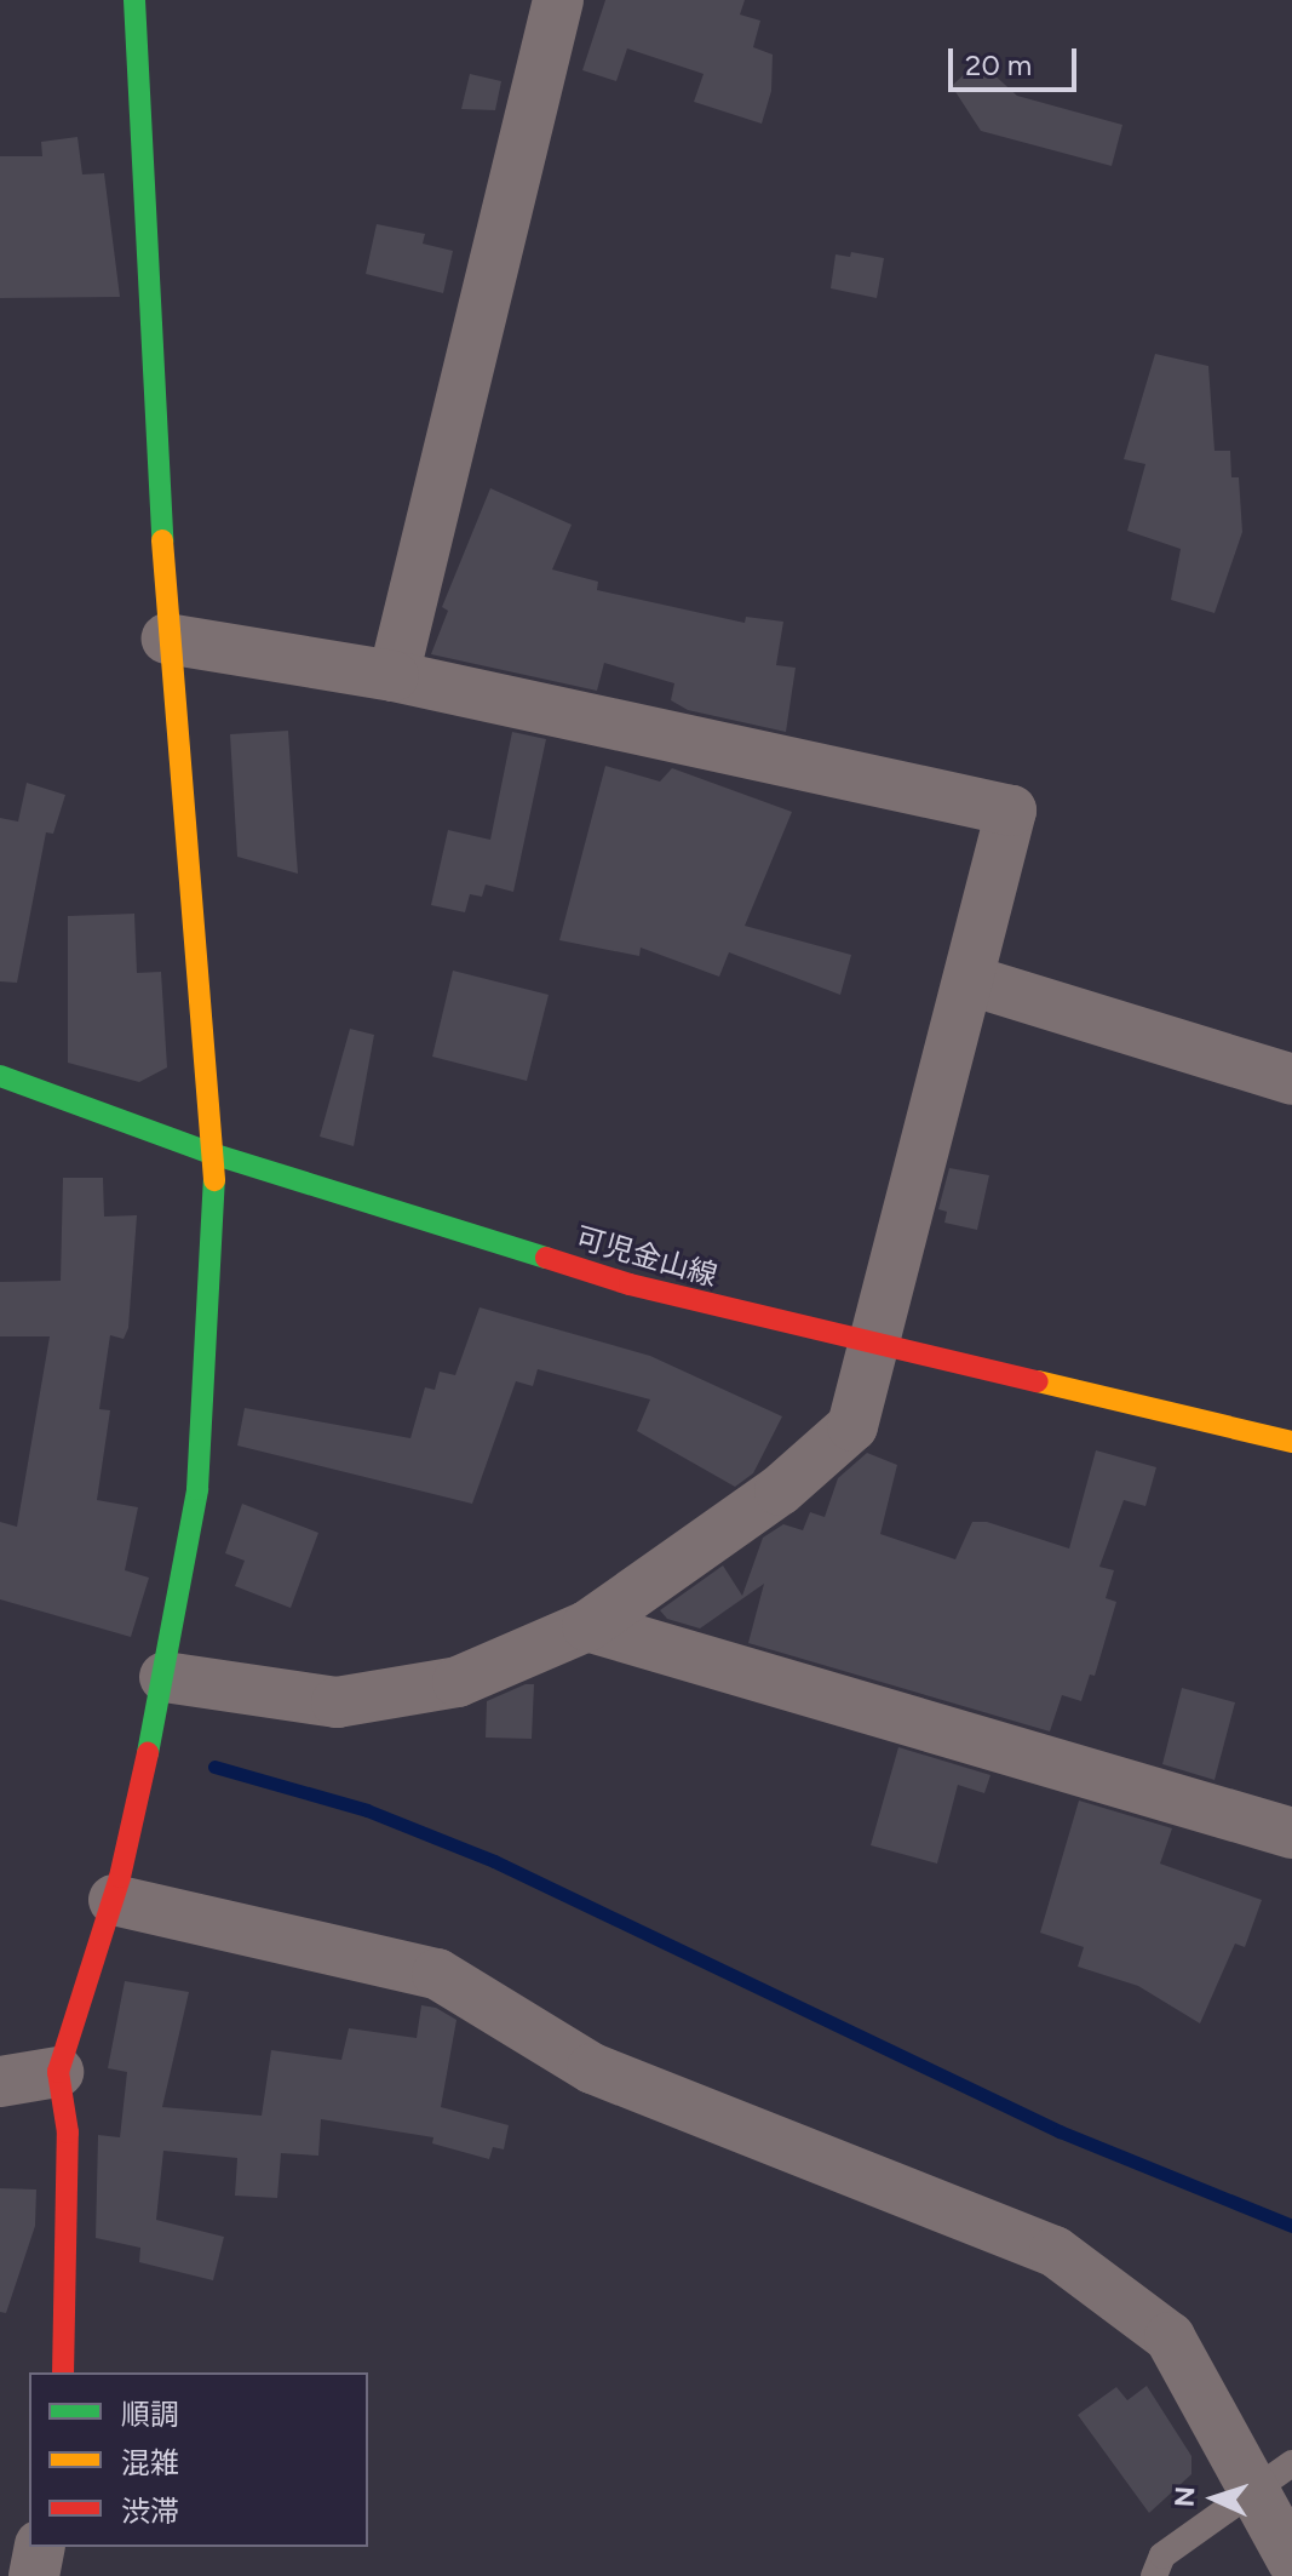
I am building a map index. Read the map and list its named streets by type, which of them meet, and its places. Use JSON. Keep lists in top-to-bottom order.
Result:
{
  "streets": {
    "street": ["可児金山線"]
  },
  "legend": ["順調", "混雑", "渋滞"],
  "scale_bar": "20 m",
  "north": "left"
}
